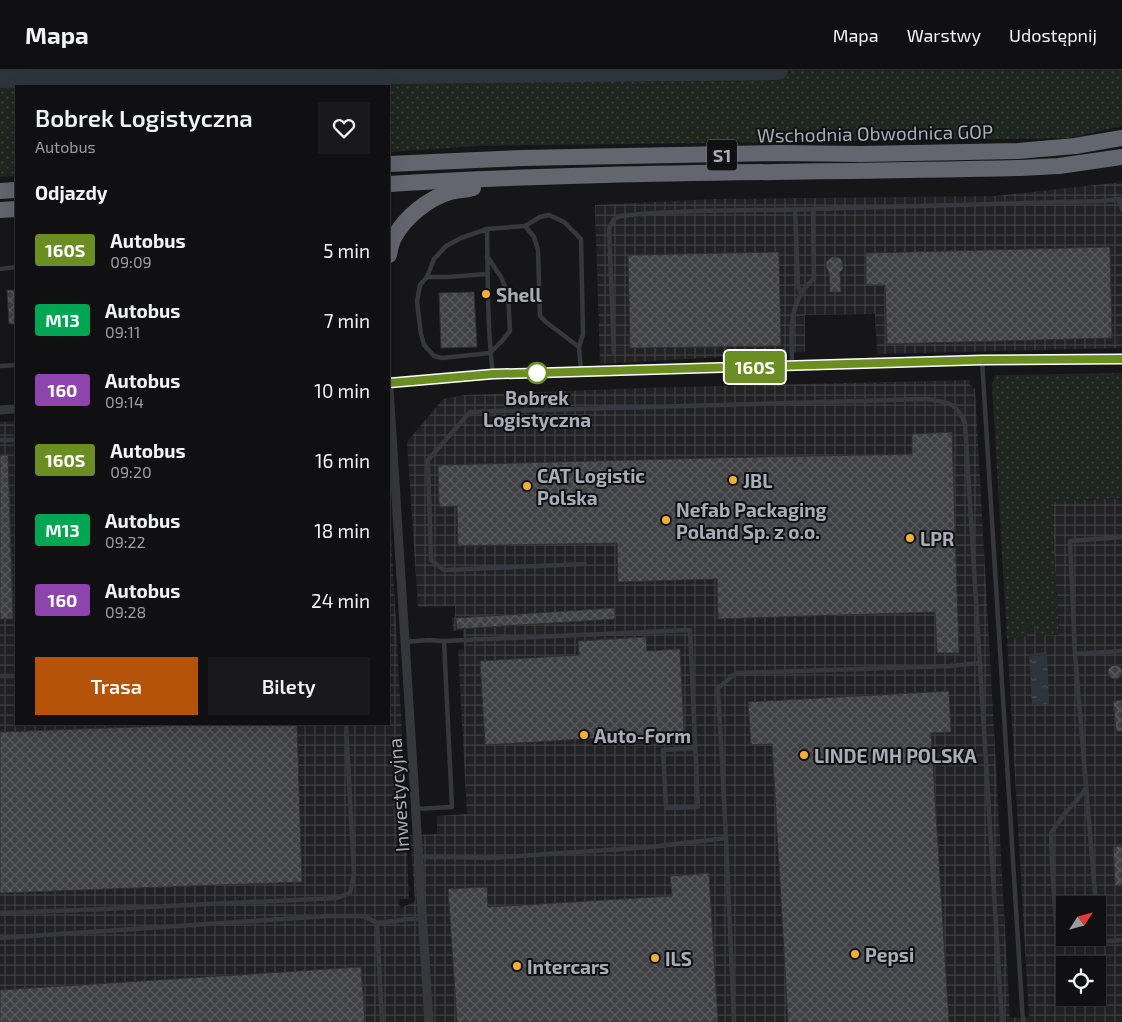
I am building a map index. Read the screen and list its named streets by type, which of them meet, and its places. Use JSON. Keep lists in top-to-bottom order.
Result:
{
  "streets": {
    "highway": ["Wschodnia Obwodnica GOP", "S1"],
    "street": ["Inwestycyjna"]
  },
  "places": [
    "Shell",
    "Bobrek Logistyczna",
    "JBL",
    "CAT Logistic Polska",
    "Nefab Packaging Poland Sp. z o.o.",
    "LPR",
    "Auto-Form",
    "LINDE MH POLSKA",
    "Pepsi",
    "ILS",
    "Intercars"
  ],
  "lines": ["bus line 160S"],
  "north": "top right",
  "page": {
    "header": "Mapa",
    "nav": ["Mapa", "Warstwy", "Udostępnij"],
    "on_map": "160S",
    "heading": [
      ["Bobrek Logistyczna", "Autobus"],
      "Odjazdy"
    ],
    "list": [
      {
        "mark": "160S",
        "name": "Autobus",
        "note": "09:09",
        "value": "5 min"
      },
      {
        "mark": "M13",
        "name": "Autobus",
        "note": "09:11",
        "value": "7 min"
      },
      {
        "mark": "160",
        "name": "Autobus",
        "note": "09:14",
        "value": "10 min"
      },
      {
        "mark": "160S",
        "name": "Autobus",
        "note": "09:20",
        "value": "16 min"
      },
      {
        "mark": "M13",
        "name": "Autobus",
        "note": "09:22",
        "value": "18 min"
      },
      {
        "mark": "160",
        "name": "Autobus",
        "note": "09:28",
        "value": "24 min"
      }
    ],
    "buttons": ["Trasa", "Bilety"]
  }
}
